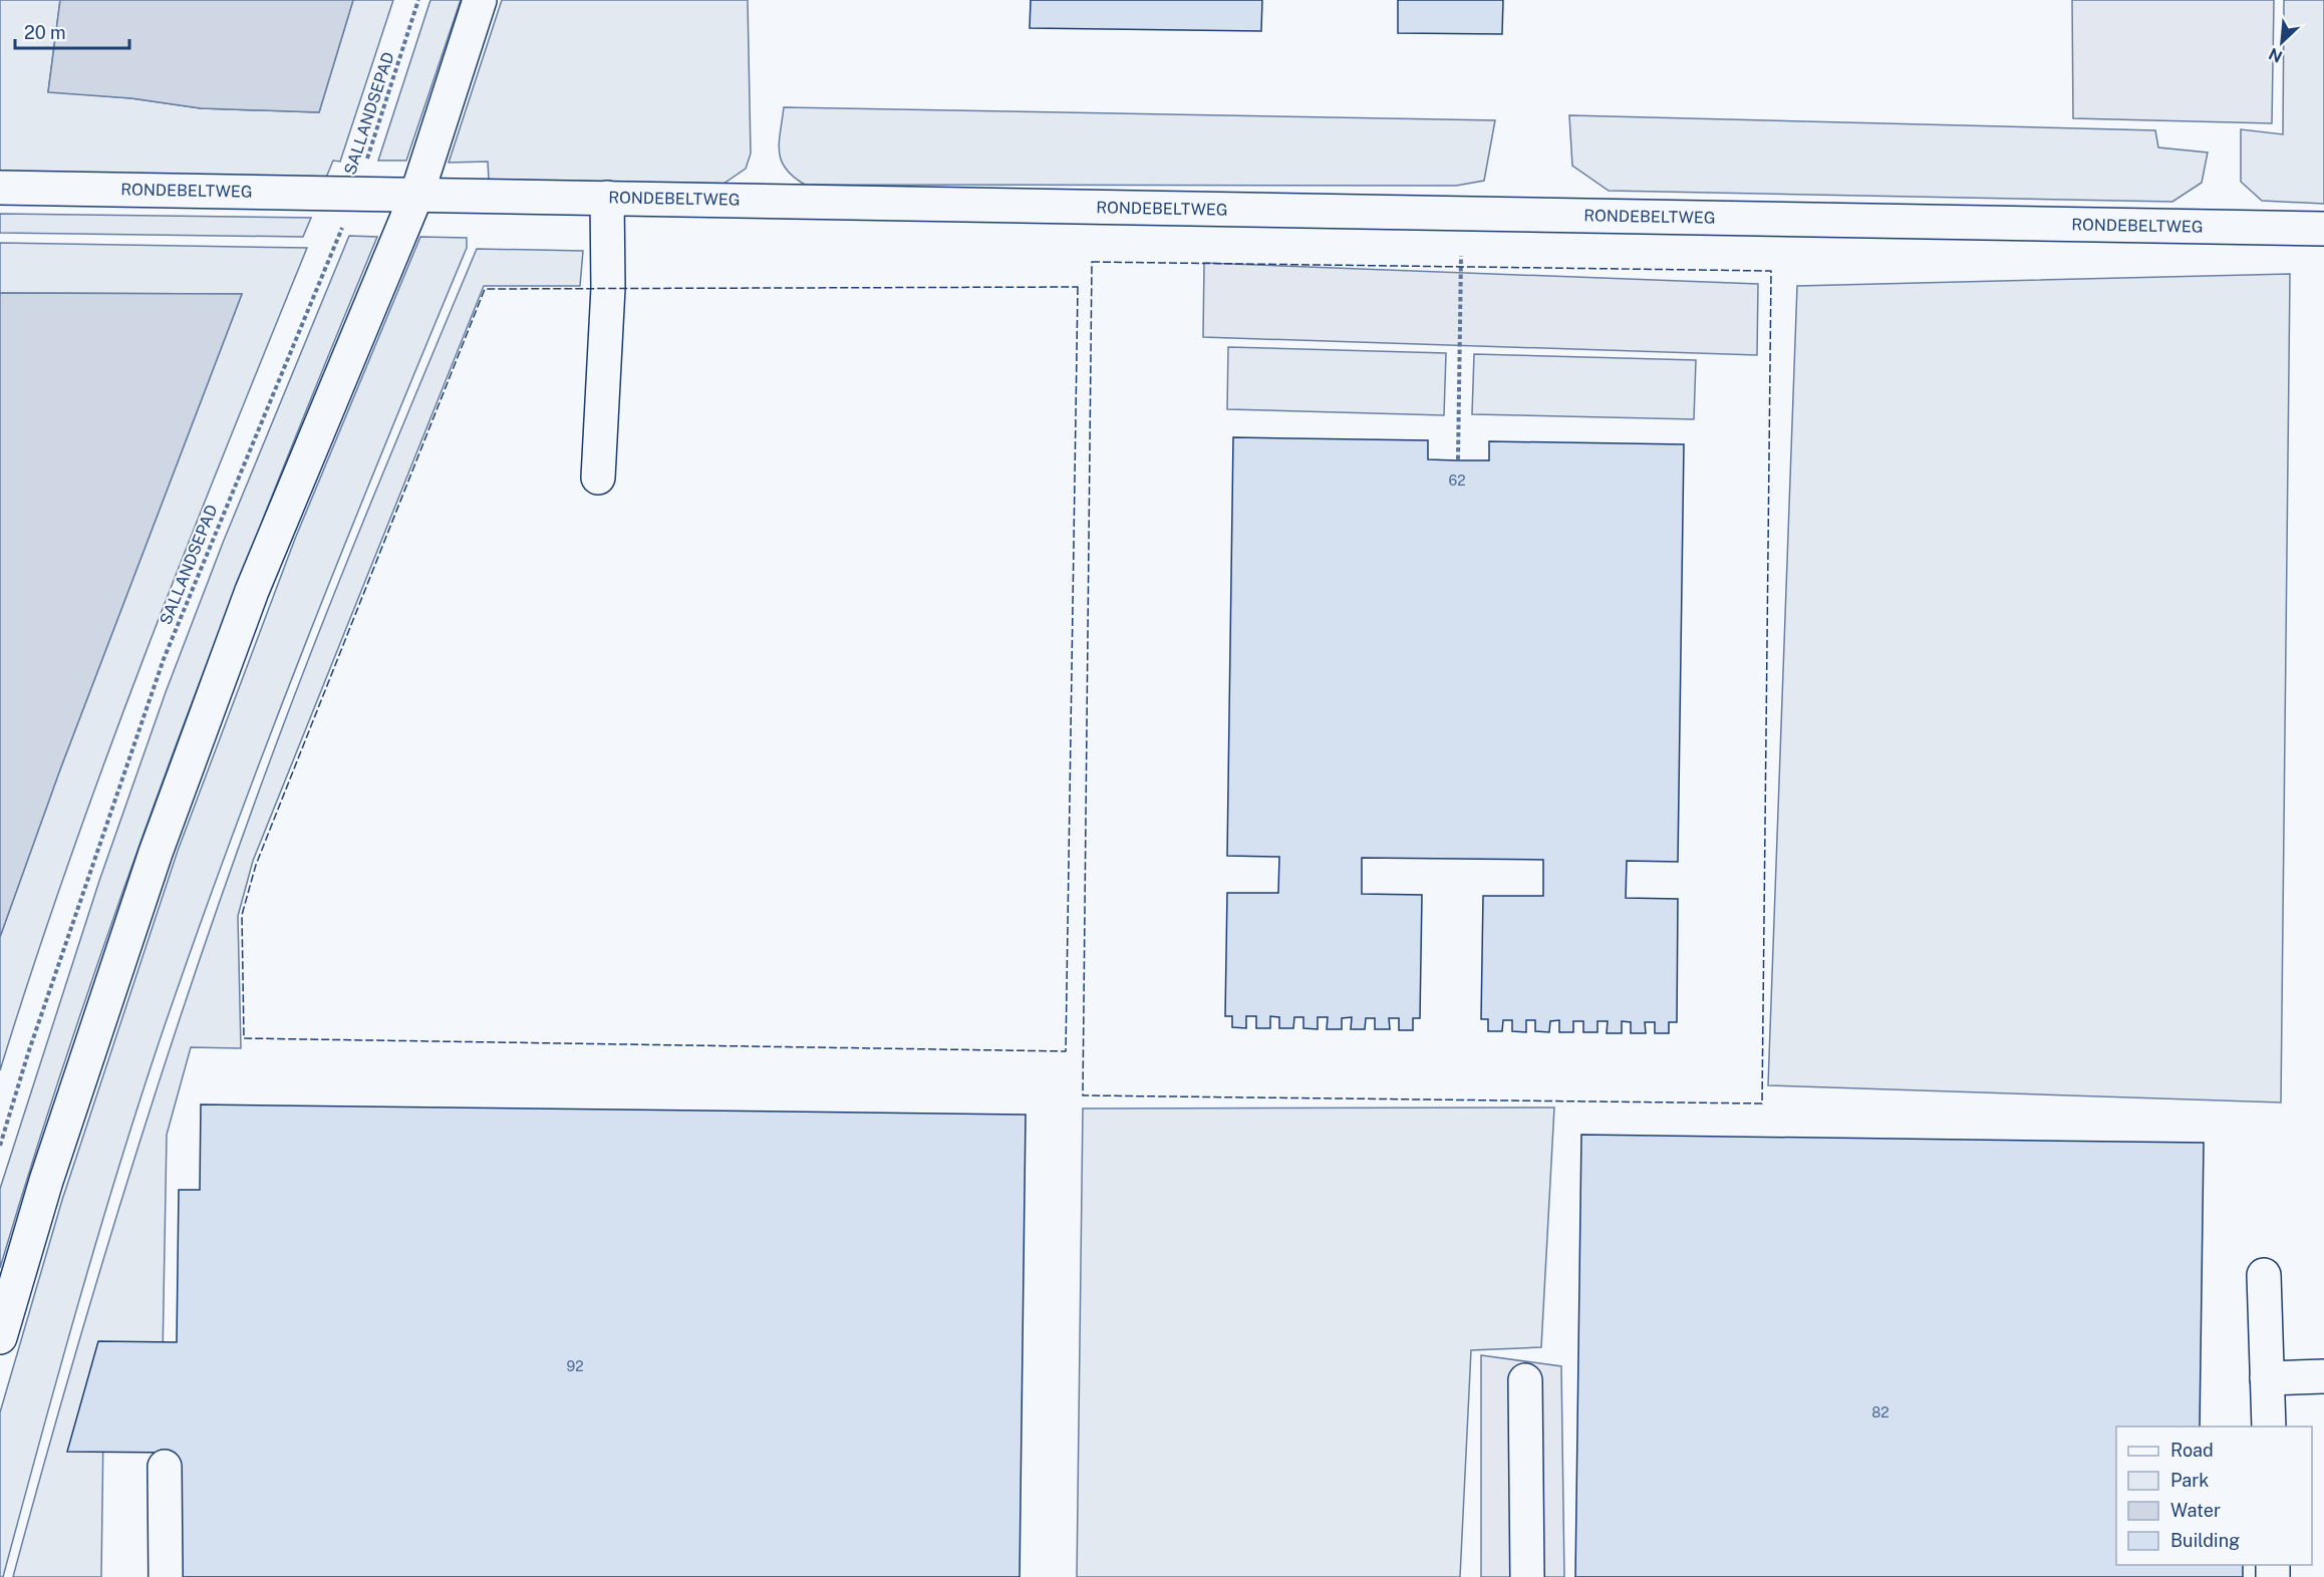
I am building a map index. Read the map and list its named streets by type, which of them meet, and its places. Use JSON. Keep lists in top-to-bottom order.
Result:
{
  "streets": {
    "street": ["RONDEBELTWEG"],
    "path": ["SALLANDSEPAD"]
  },
  "crossings": [
    ["SALLANDSEPAD", "RONDEBELTWEG"]
  ],
  "house_numbers": ["62", "92", "82"],
  "legend": [
    "Road",
    "Park",
    "Water",
    "Building"
  ],
  "scale_bar": "20 m",
  "north": "bottom left"
}
